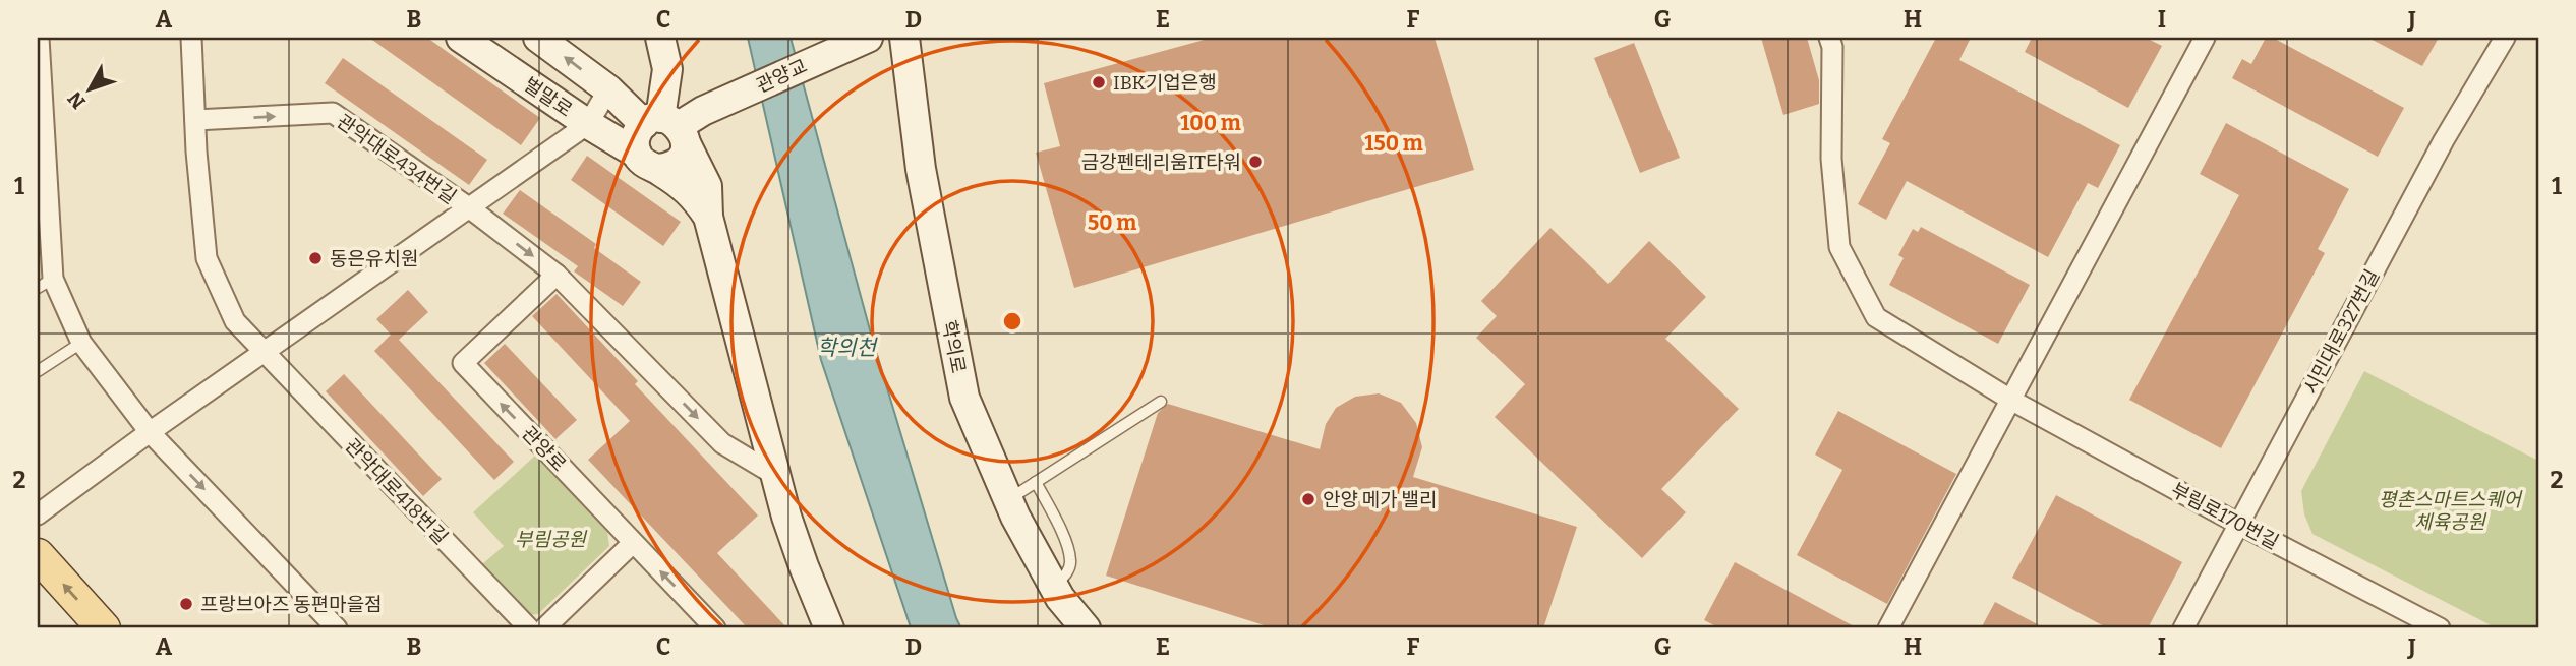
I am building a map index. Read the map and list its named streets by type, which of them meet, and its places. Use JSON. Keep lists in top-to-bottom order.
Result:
{
  "streets": {
    "street": [
      "관양교",
      "벌말로",
      "관악대로434번길",
      "시민대로327번길",
      "학의로",
      "관양로",
      "관악대로418번길",
      "부림로170번길"
    ]
  },
  "crossings": [
    ["관양교", "벌말로"],
    ["벌말로", "관악대로434번길"],
    ["관악대로434번길", "관악대로418번길"],
    ["시민대로327번길", "부림로170번길"]
  ],
  "water": ["학의천"],
  "parks": ["평촌스마트스퀘어 체육공원", "부림공원"],
  "places": [
    "IBK기업은행",
    "금강펜테리움IT타워",
    "동은유치원",
    "안양 메가 밸리",
    "프랑브아즈 동편마을점"
  ],
  "north": "bottom left",
  "grid": {
    "columns": [
      "A",
      "B",
      "C",
      "D",
      "E",
      "F",
      "G",
      "H",
      "I",
      "J"
    ],
    "rows": ["1", "2"]
  },
  "rings": ["100 m", "150 m", "50 m"]
}
